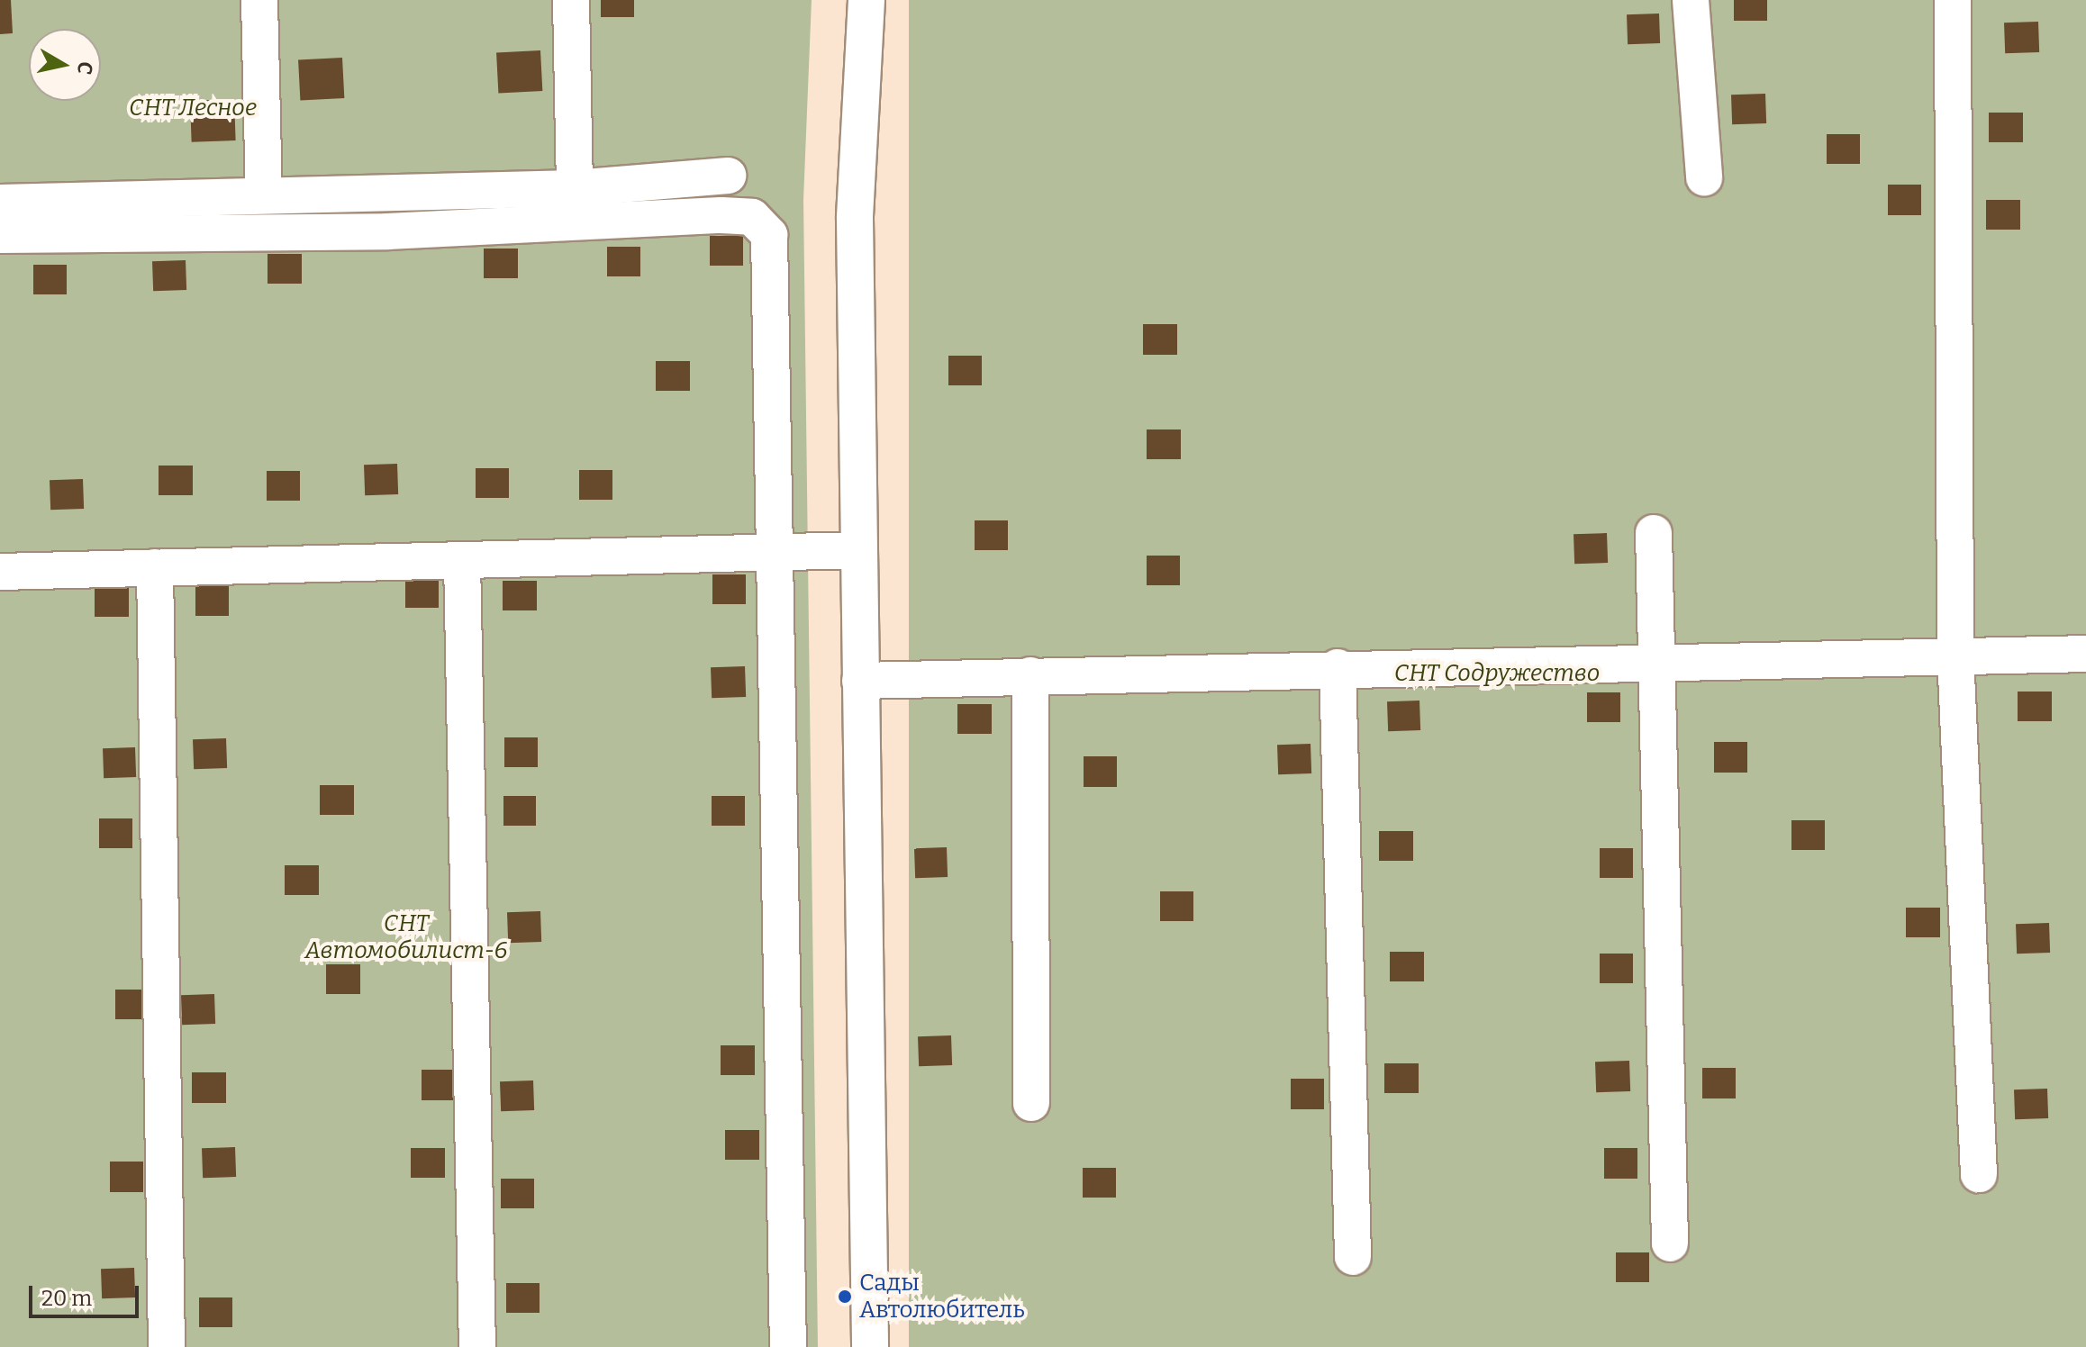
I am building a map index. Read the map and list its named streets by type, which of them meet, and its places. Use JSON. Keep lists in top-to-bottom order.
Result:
{
  "parks": ["СНТ Лесное", "СНТ Содружество", "СНТ Автомобилист-6"],
  "places": ["Сады Автолюбитель"],
  "scale_bar": "20 m",
  "north": "right"
}
